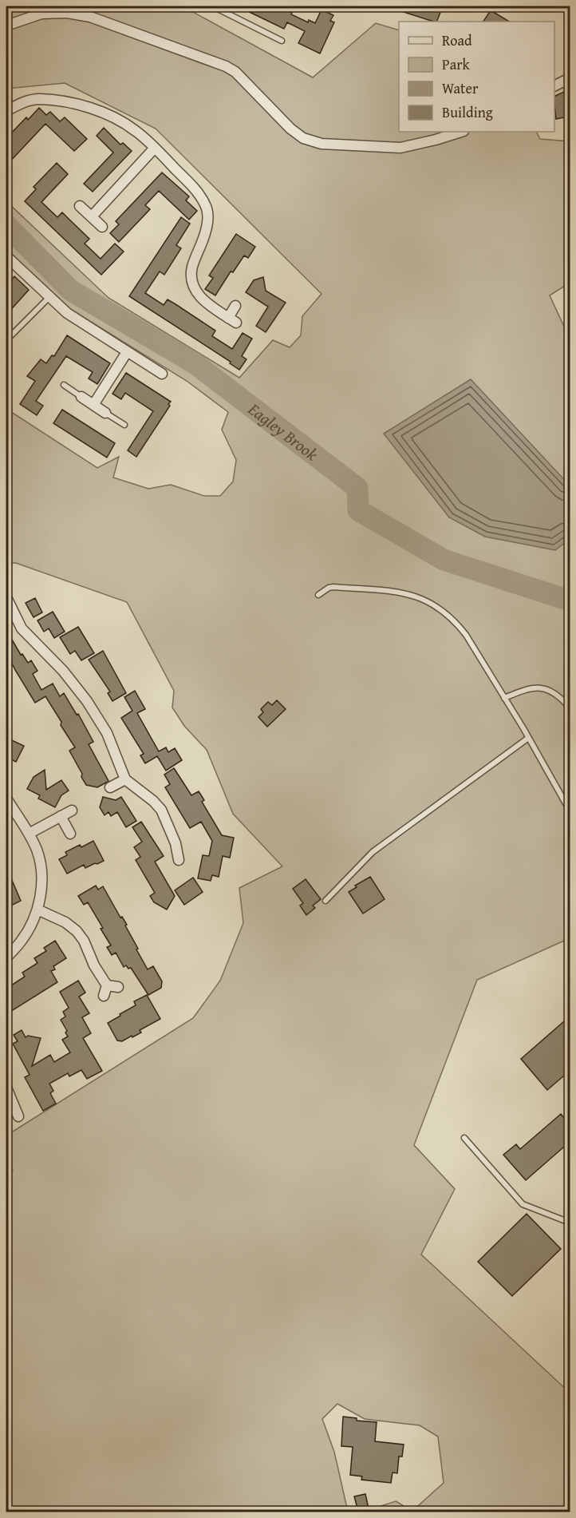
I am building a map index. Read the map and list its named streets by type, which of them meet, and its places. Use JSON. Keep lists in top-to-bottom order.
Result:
{
  "water": ["Eagley Brook"],
  "legend": [
    "Road",
    "Park",
    "Water",
    "Building"
  ]
}
